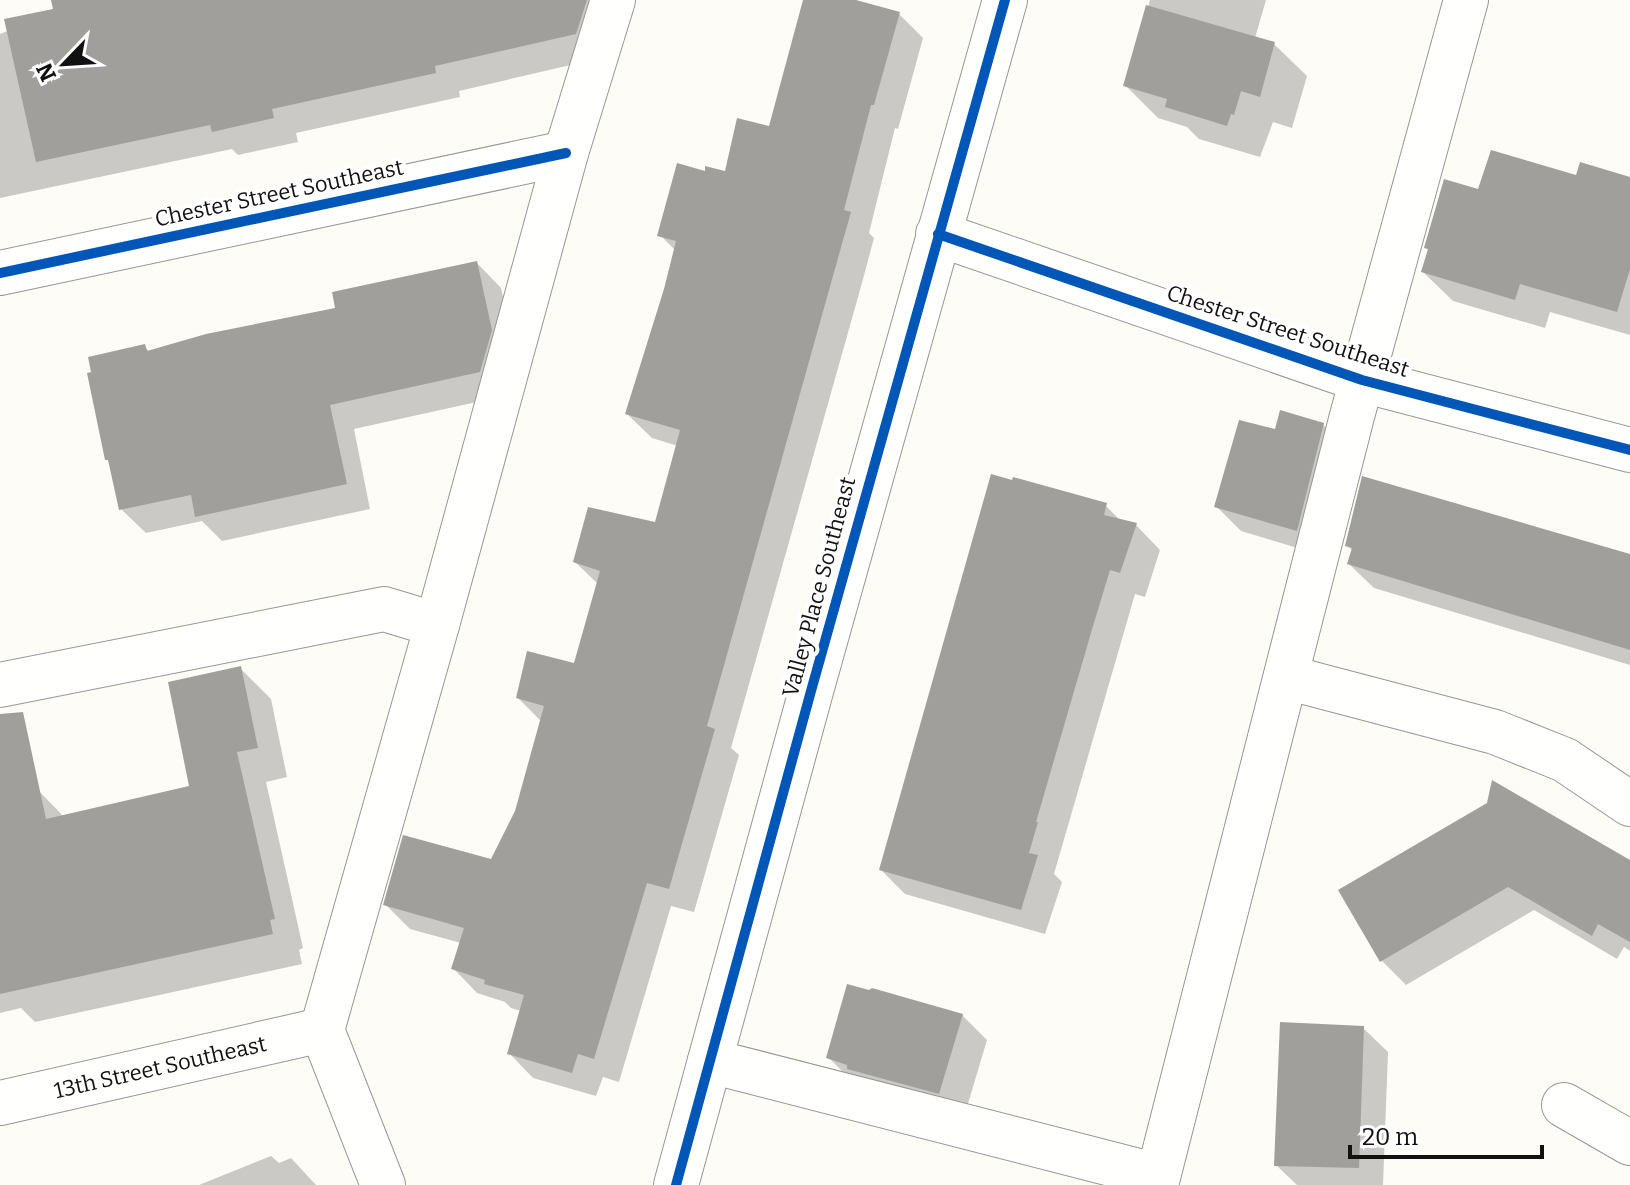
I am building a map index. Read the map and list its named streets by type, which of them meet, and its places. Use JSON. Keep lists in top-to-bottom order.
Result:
{
  "streets": {
    "street": ["Chester Street Southeast", "Valley Place Southeast", "13th Street Southeast"]
  },
  "crossings": [
    ["Chester Street Southeast", "Valley Place Southeast"]
  ],
  "scale_bar": "20 m",
  "north": "bottom left"
}
